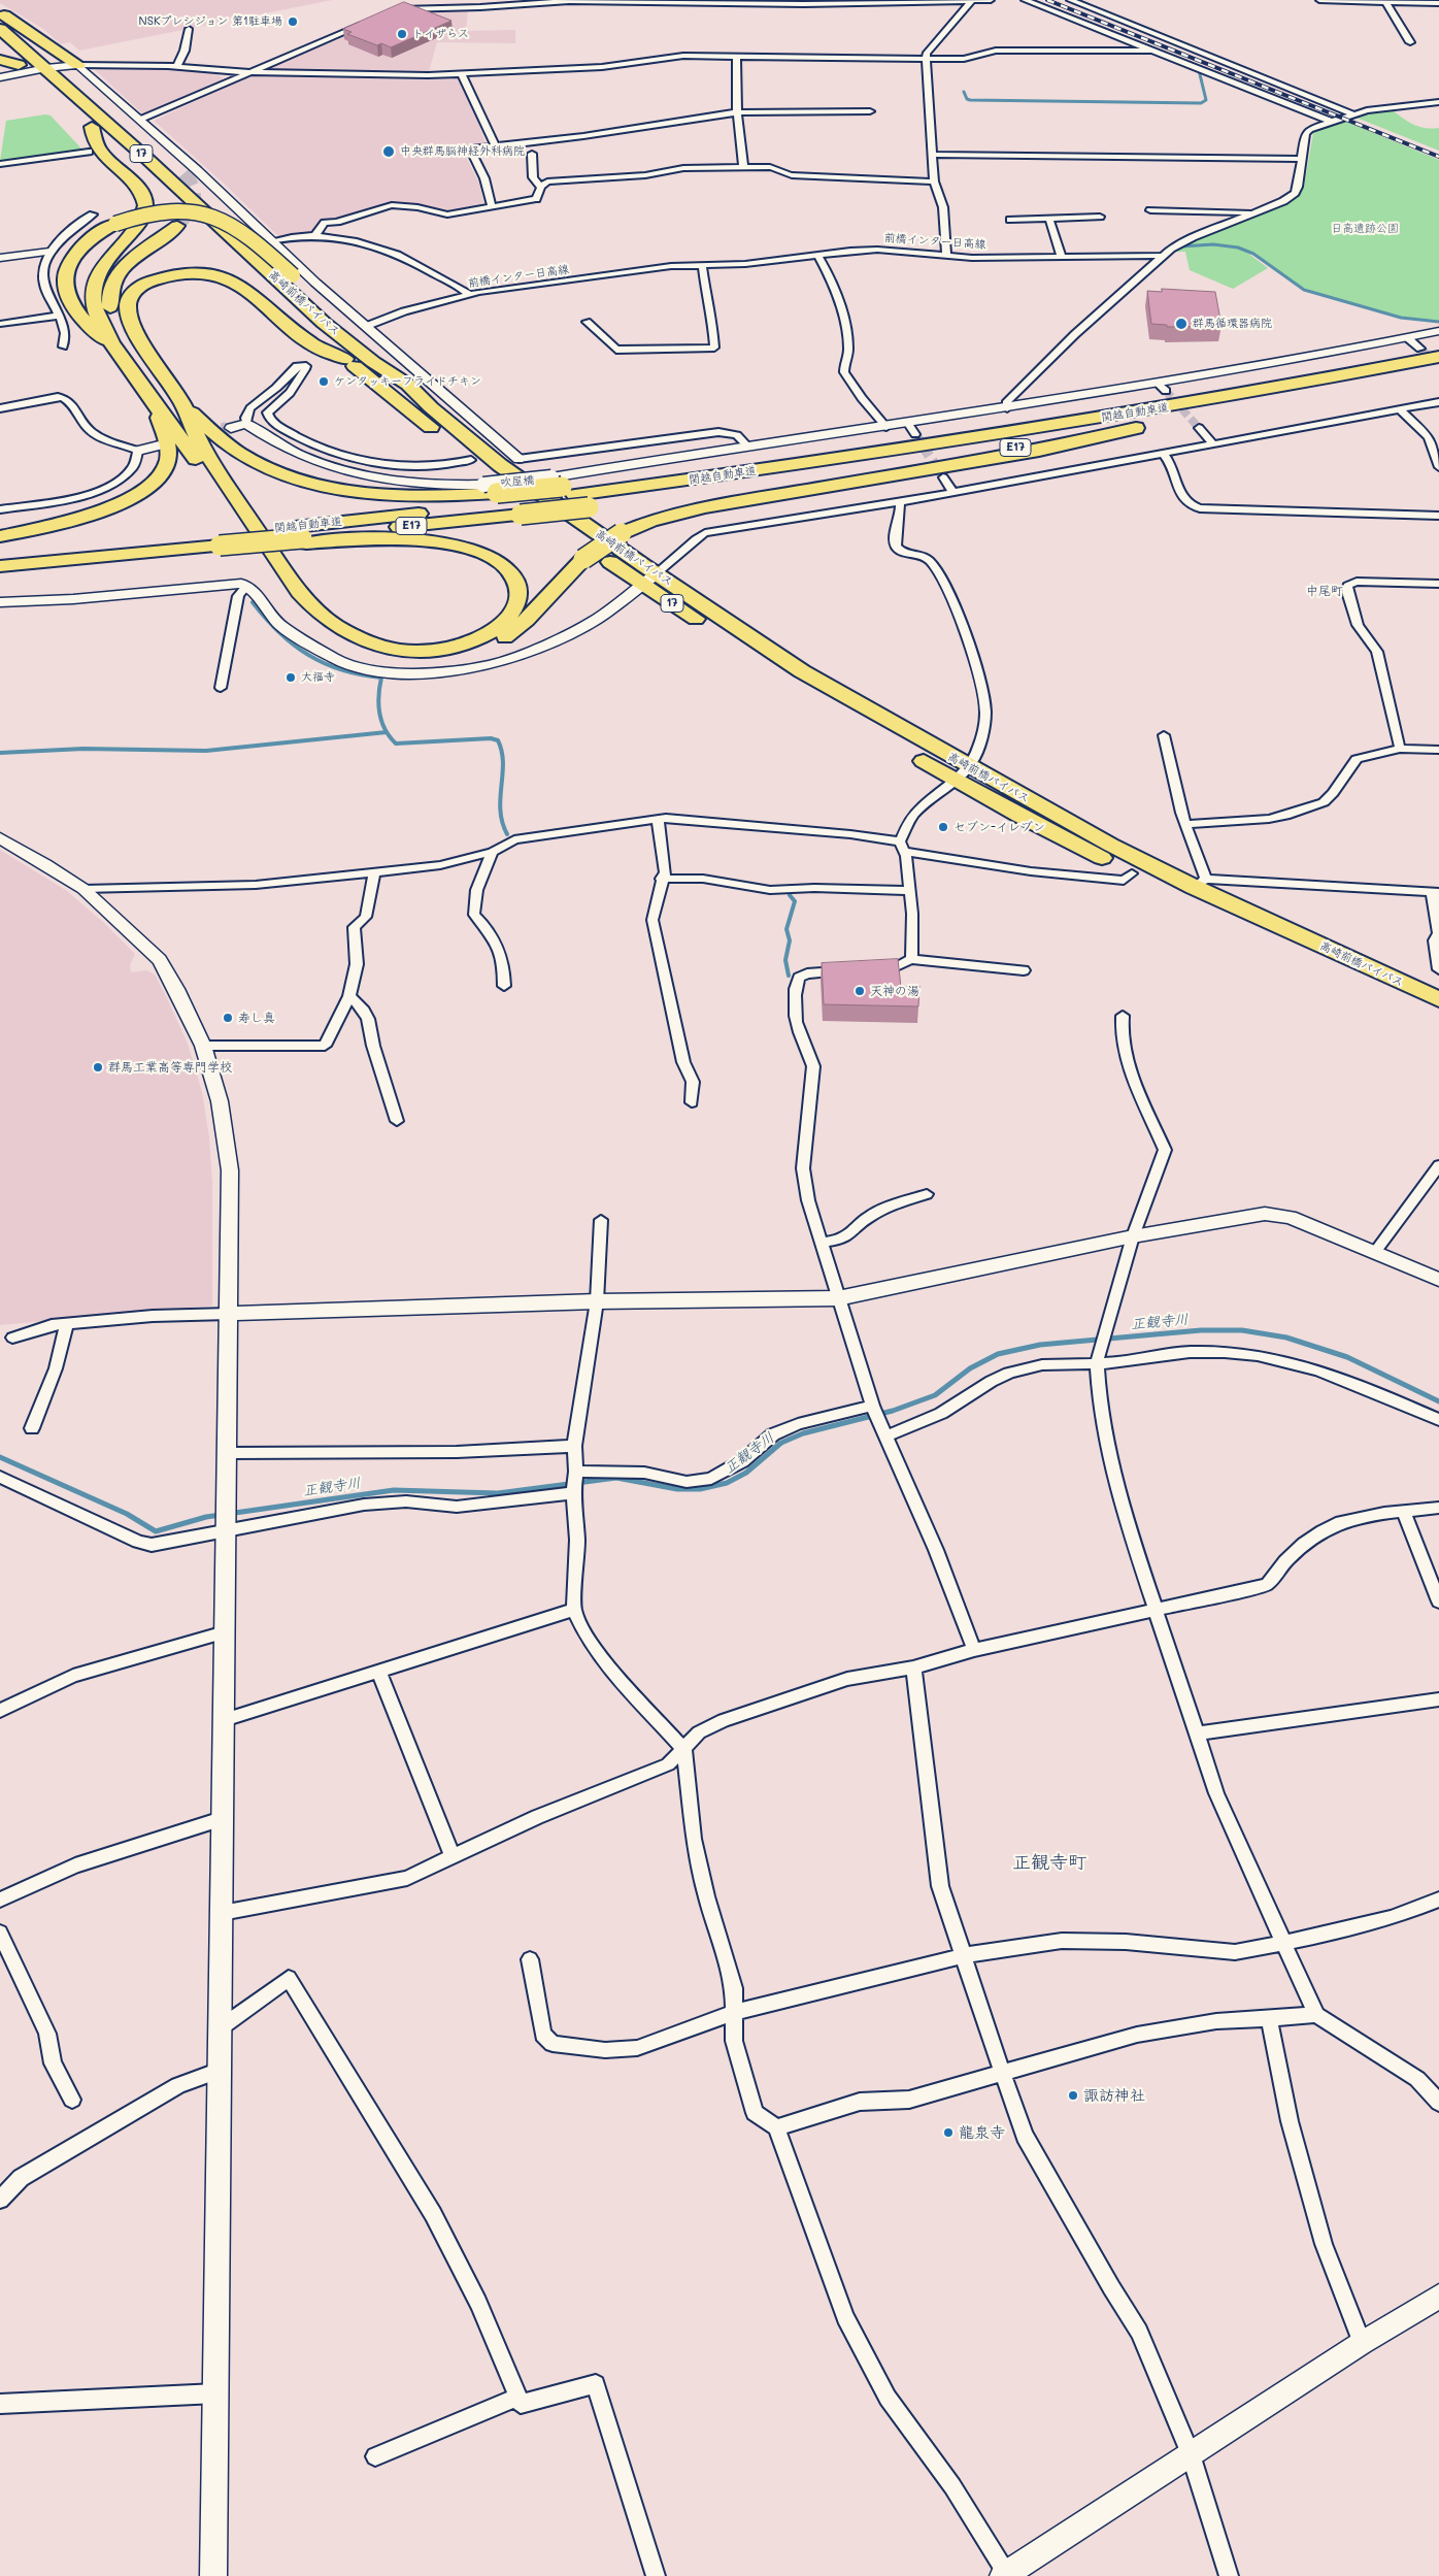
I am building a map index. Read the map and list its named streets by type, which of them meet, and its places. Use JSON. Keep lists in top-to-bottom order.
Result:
{
  "streets": {
    "highway": [
      "17",
      "高崎前橋バイパス",
      "関越自動車道",
      "E17"
    ],
    "street": ["前橋インター日高線", "吹屋橋"]
  },
  "crossings": [
    ["関越自動車道", "吹屋橋"]
  ],
  "districts": ["中尾町", "正観寺町"],
  "water": ["正観寺川"],
  "parks": ["日高遺跡公園"],
  "places": [
    "NSKプレシジョン 第1駐車場",
    "トイザらス",
    "中央群馬脳神経外科病院",
    "群馬循環器病院",
    "ケンタッキーフライドチキン",
    "大福寺",
    "セブン-イレブン",
    "天神の湯",
    "寿し真",
    "群馬工業高等専門学校",
    "諏訪神社",
    "龍泉寺"
  ]
}
